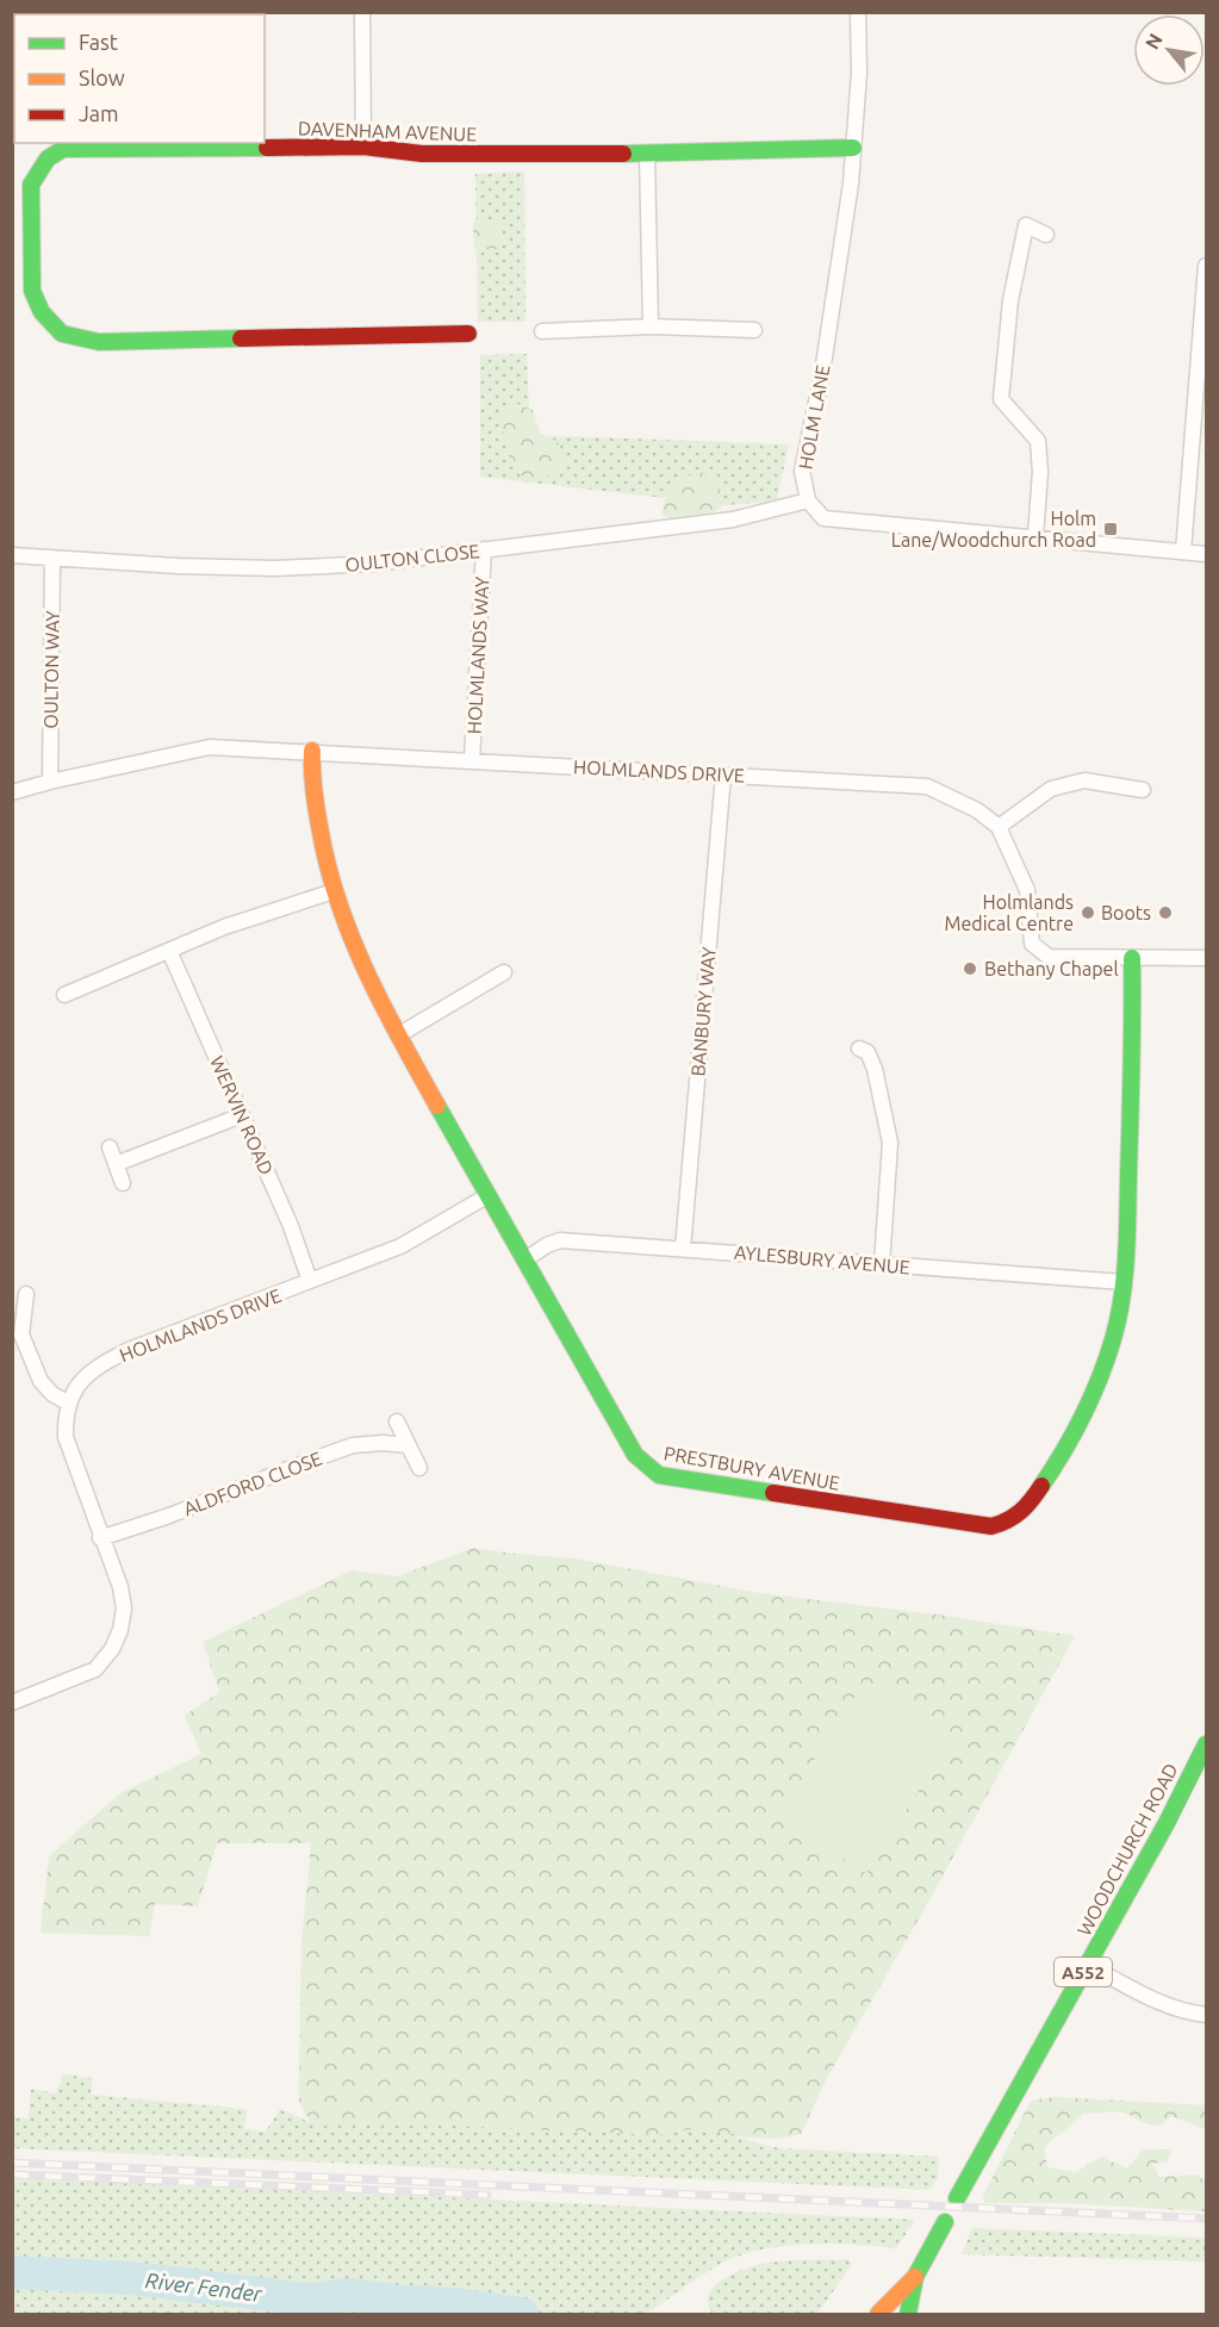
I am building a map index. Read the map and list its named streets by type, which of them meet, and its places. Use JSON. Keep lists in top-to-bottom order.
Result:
{
  "streets": {
    "main road": [
      "DAVENHAM AVENUE",
      "PRESTBURY AVENUE",
      "WOODCHURCH ROAD",
      "A552"
    ],
    "street": [
      "HOLM LANE",
      "OULTON CLOSE",
      "HOLMLANDS WAY",
      "OULTON WAY",
      "HOLMLANDS DRIVE",
      "BANBURY WAY",
      "WERVIN ROAD",
      "AYLESBURY AVENUE",
      "ALDFORD CLOSE"
    ]
  },
  "crossings": [
    ["DAVENHAM AVENUE", "HOLM LANE"],
    ["HOLM LANE", "OULTON CLOSE"],
    ["OULTON CLOSE", "HOLMLANDS WAY"],
    ["OULTON CLOSE", "OULTON WAY"],
    ["HOLMLANDS WAY", "HOLMLANDS DRIVE"],
    ["OULTON WAY", "HOLMLANDS DRIVE"],
    ["HOLMLANDS DRIVE", "BANBURY WAY"],
    ["HOLMLANDS DRIVE", "WERVIN ROAD"],
    ["HOLMLANDS DRIVE", "PRESTBURY AVENUE"],
    ["HOLMLANDS DRIVE", "ALDFORD CLOSE"],
    ["BANBURY WAY", "AYLESBURY AVENUE"],
    ["AYLESBURY AVENUE", "PRESTBURY AVENUE"]
  ],
  "water": ["River Fender"],
  "places": {
    "transit": ["Holm Lane/Woodchurch Road"],
    "other": ["Holmlands Medical Centre", "Boots", "Bethany Chapel"]
  },
  "legend": ["Fast", "Slow", "Jam"],
  "north": "top left"
}
